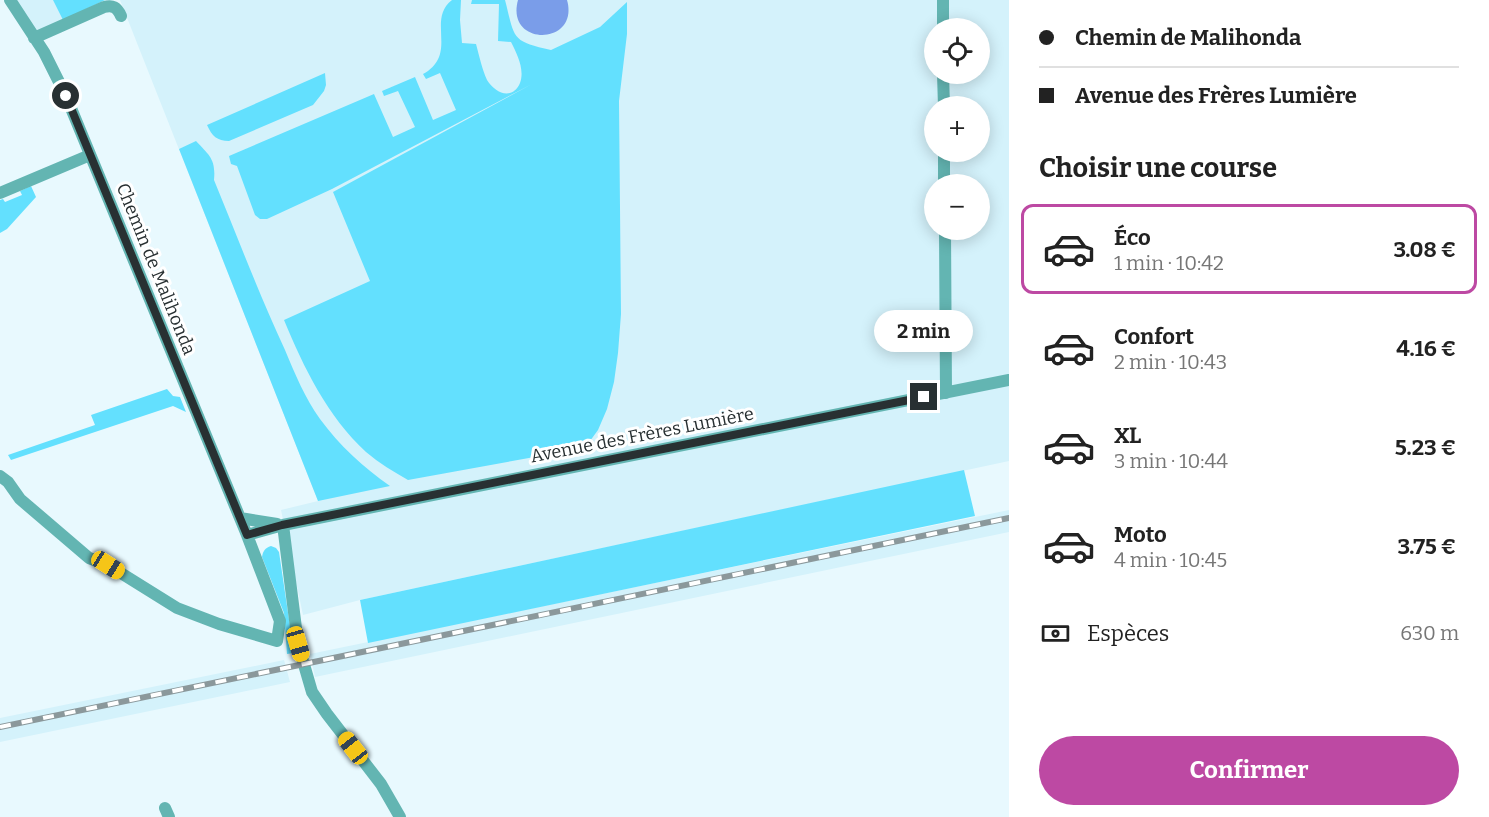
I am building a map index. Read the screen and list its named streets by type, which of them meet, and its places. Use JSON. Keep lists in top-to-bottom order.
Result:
{
  "streets": {
    "street": ["Chemin de Malihonda", "Avenue des Frères Lumière"]
  },
  "page": {
    "banner": ["Chemin de Malihonda", "Avenue des Frères Lumière"],
    "map_buttons": ["+", "−"],
    "heading": "Choisir une course",
    "list": [
      {
        "name": "Éco",
        "note": "1 min · 10:42",
        "value": "3.08 €"
      },
      {
        "name": "Confort",
        "note": "2 min · 10:43",
        "value": "4.16 €"
      },
      {
        "name": "XL",
        "note": "3 min · 10:44",
        "value": "5.23 €"
      },
      {
        "name": "Moto",
        "note": "4 min · 10:45",
        "value": "3.75 €"
      }
    ],
    "bubble": "2 min",
    "pay": ["Espèces", "630 m"],
    "buttons": "Confirmer"
  }
}
